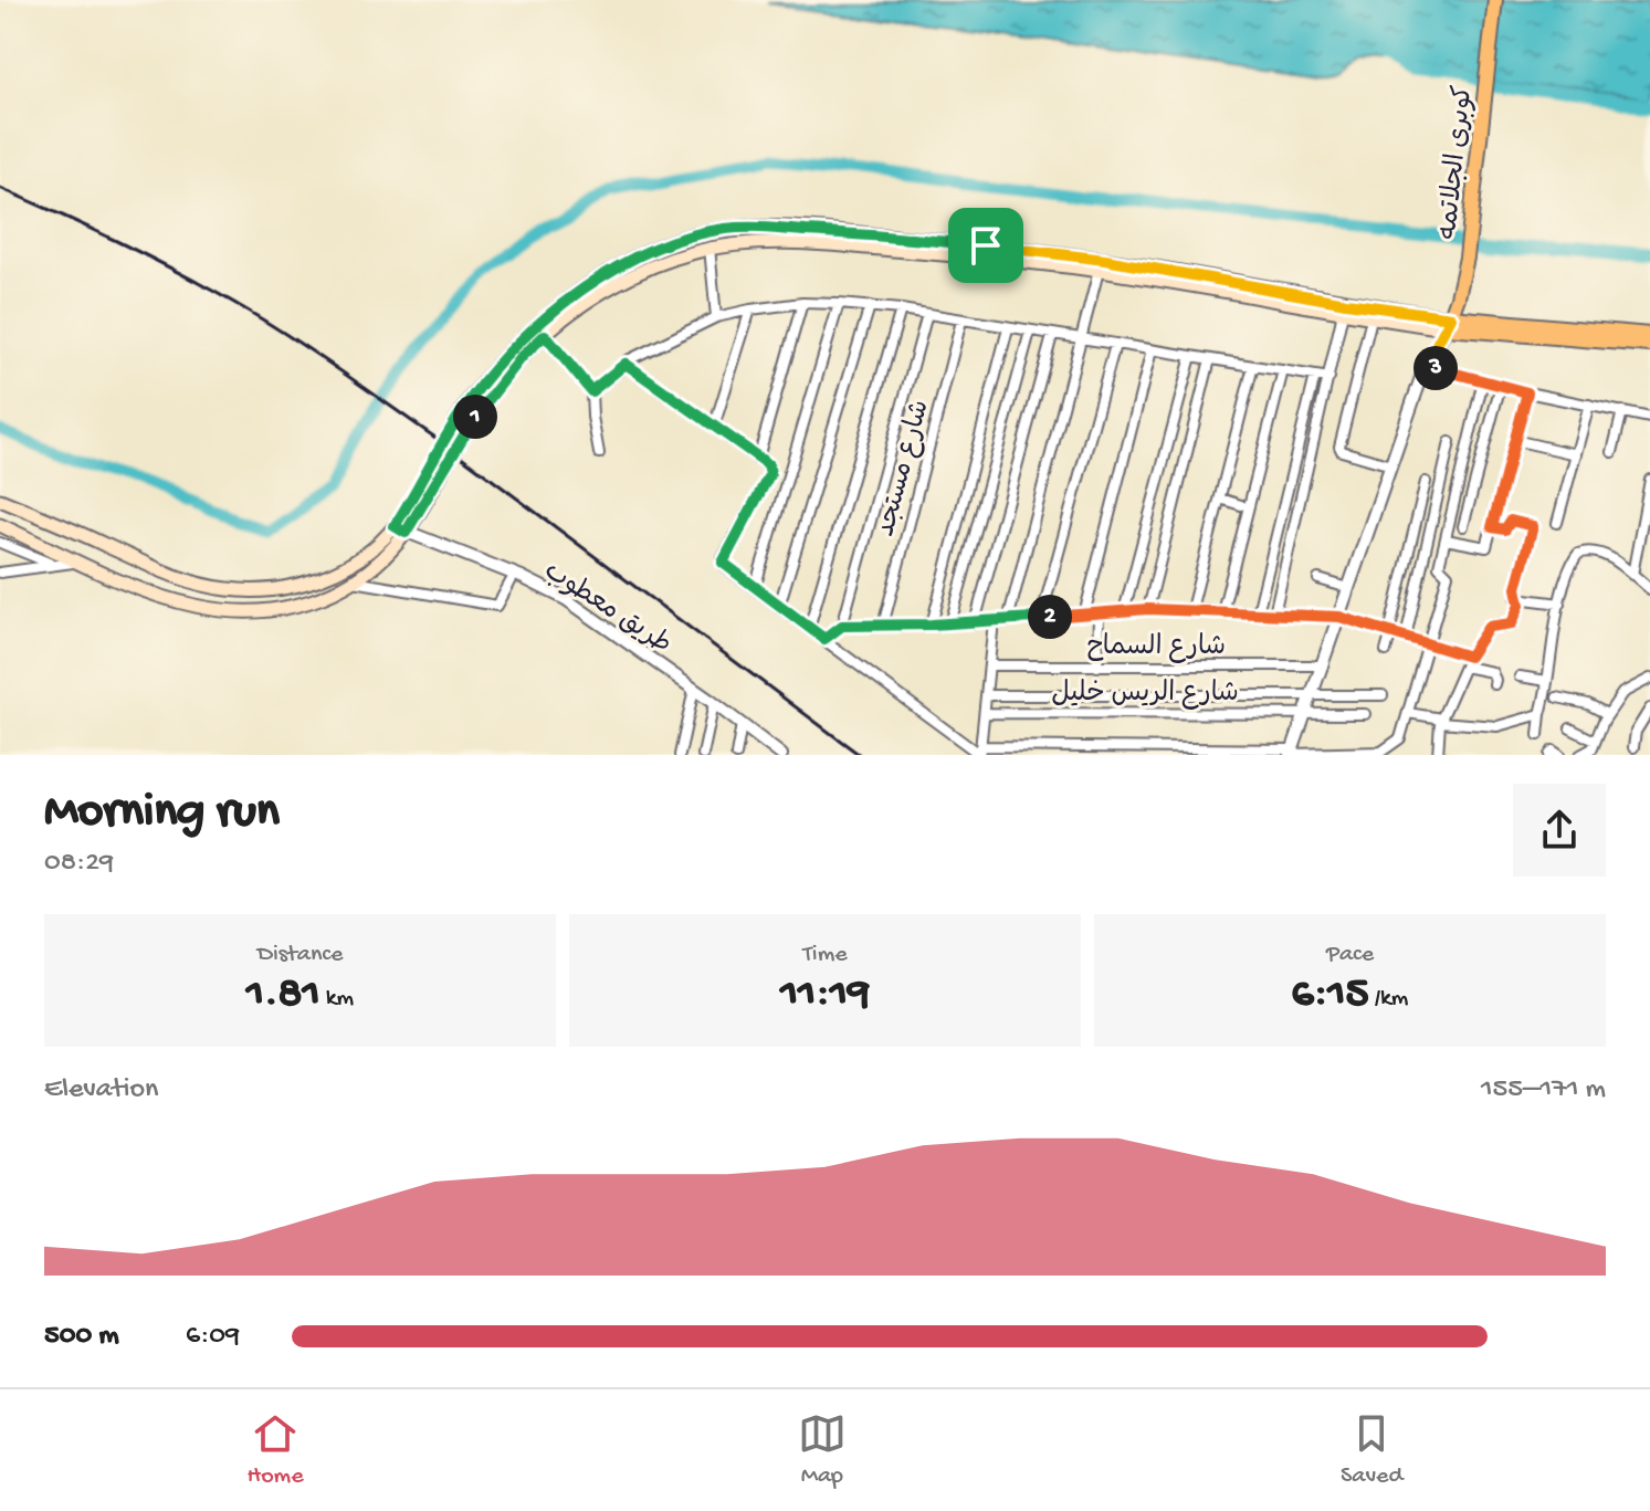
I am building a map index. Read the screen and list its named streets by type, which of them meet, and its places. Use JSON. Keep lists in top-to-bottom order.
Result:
{
  "streets": {
    "main road": ["كوبرى الجلاتمه"],
    "street": [
      "شارع مستجد",
      "طريق معطوب",
      "شارع السماح",
      "شارع الريس خليل"
    ]
  },
  "page": {
    "pins": ["3", "1", "2"],
    "heading": ["Morning run", "08:29"],
    "stats": [
      ["Distance", "1.81 km"],
      ["Time", "11:19"],
      ["Pace", "6:15 /km"]
    ],
    "chart": ["Elevation", "155–171 m"],
    "list": [
      {
        "name": "500 m",
        "note": "6:09"
      }
    ],
    "tabs": ["Home", "Map", "Saved"]
  }
}
